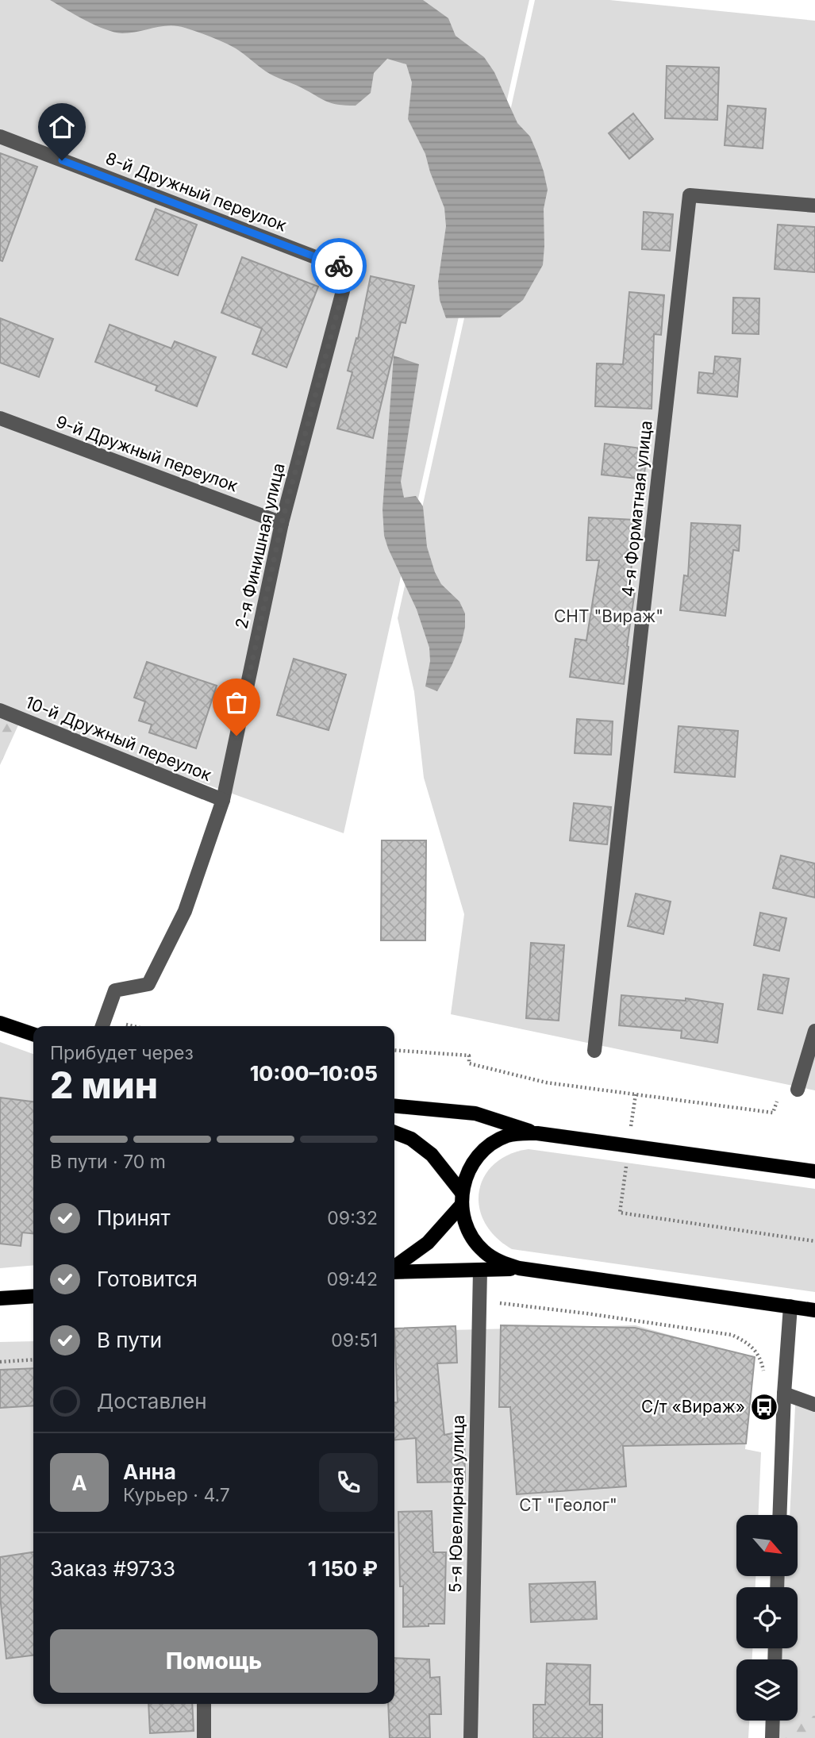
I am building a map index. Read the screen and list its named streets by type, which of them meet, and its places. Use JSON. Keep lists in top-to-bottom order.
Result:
{
  "streets": {
    "street": [
      "8-й Дружный переулок",
      "9-й Дружный переулок",
      "4-я Форматная улица",
      "2-я Финишная улица",
      "10-й Дружный переулок",
      "5-я Ювелирная улица"
    ]
  },
  "crossings": [
    ["8-й Дружный переулок", "2-я Финишная улица"],
    ["9-й Дружный переулок", "2-я Финишная улица"],
    ["2-я Финишная улица", "10-й Дружный переулок"]
  ],
  "parks": ["СНТ \"Вираж\"", "СТ \"Геолог\""],
  "places": {
    "bus stop": ["С/т «Вираж»"]
  },
  "north": "bottom right",
  "page": {
    "heading": ["2 мин", "Прибудет через", "10:00–10:05"],
    "panel": [
      "Анна",
      "Курьер · 4.7",
      "Заказ #9733",
      "1 150 ₽"
    ],
    "bar": "В пути · 70 m",
    "list": [
      ["Принят", "09:32"],
      ["Готовится", "09:42"],
      ["В пути", "09:51"],
      "Доставлен"
    ],
    "round": "А",
    "buttons": "Помощь"
  }
}
